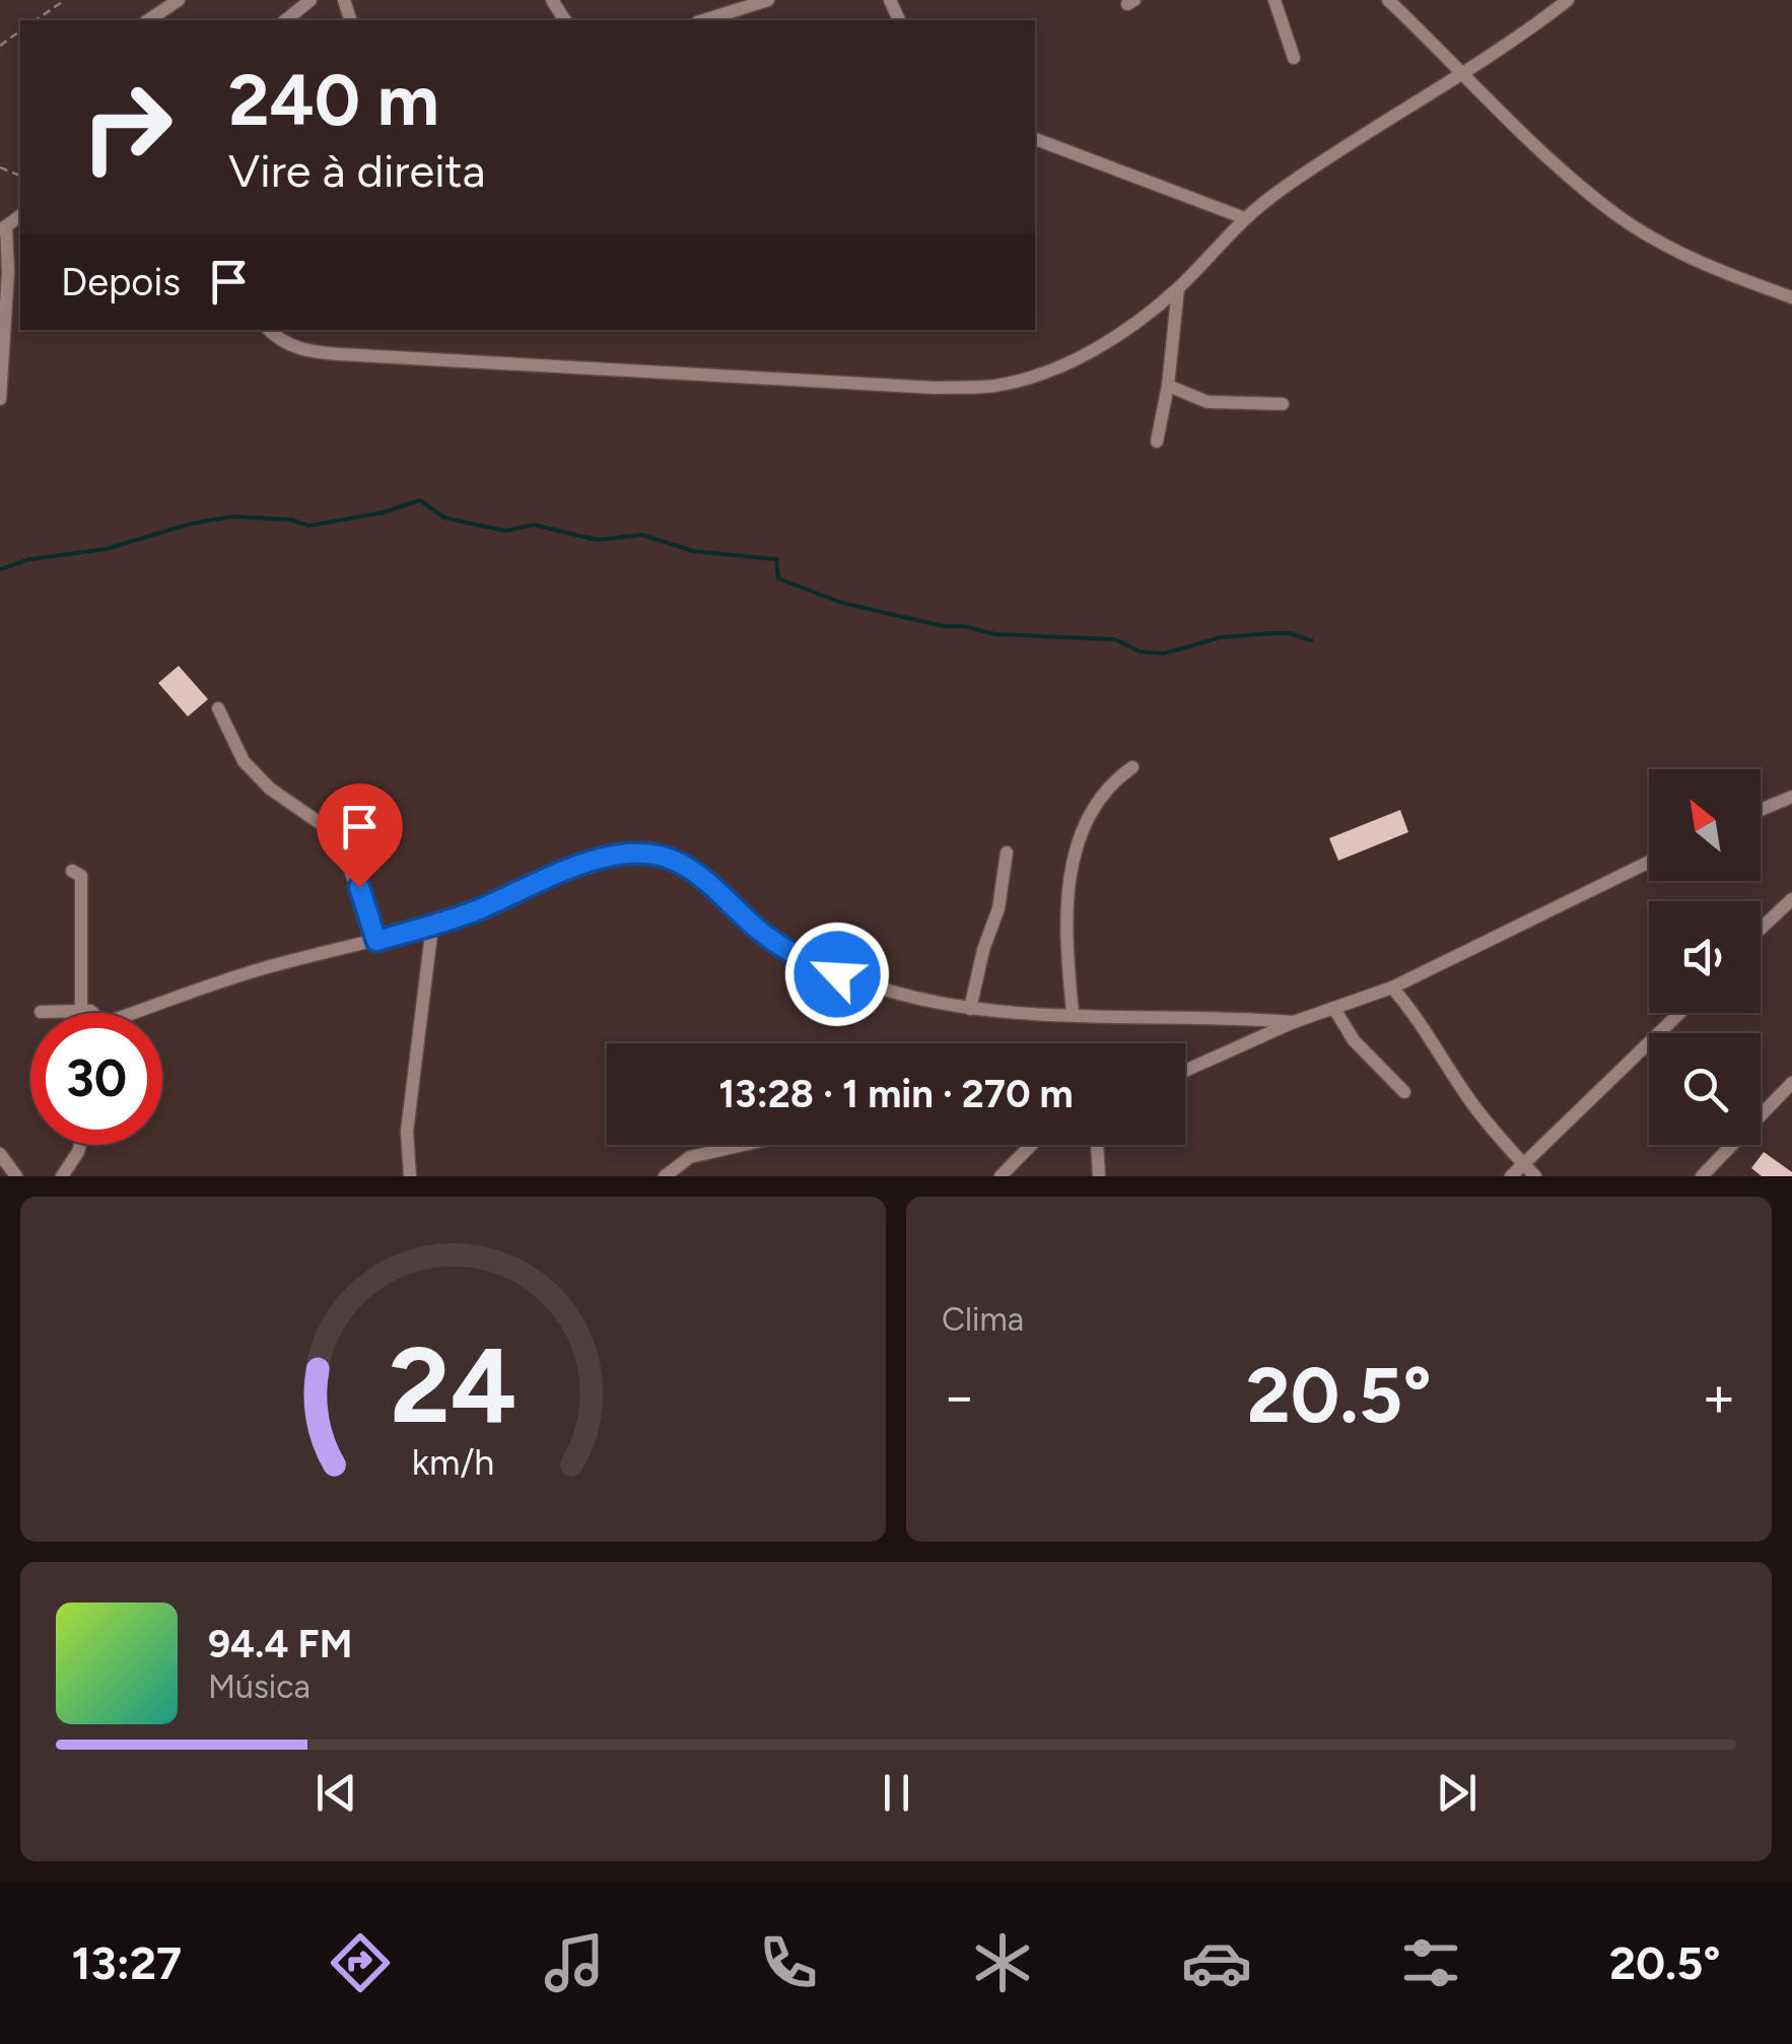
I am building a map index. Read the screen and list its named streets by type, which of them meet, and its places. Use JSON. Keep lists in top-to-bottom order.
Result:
{
  "north": "top left",
  "page": {
    "turn": ["240 m", "Vire à direita"],
    "then": "Depois",
    "limit": "30",
    "trip": "13:28 · 1 min · 270 m",
    "tile": "Clima",
    "heat": ["−", "20.5°", "+"],
    "song": ["94.4 FM", "Música"],
    "tabs": ["13:27", "20.5°"],
    "gauge": ["24", "km/h"]
  }
}
